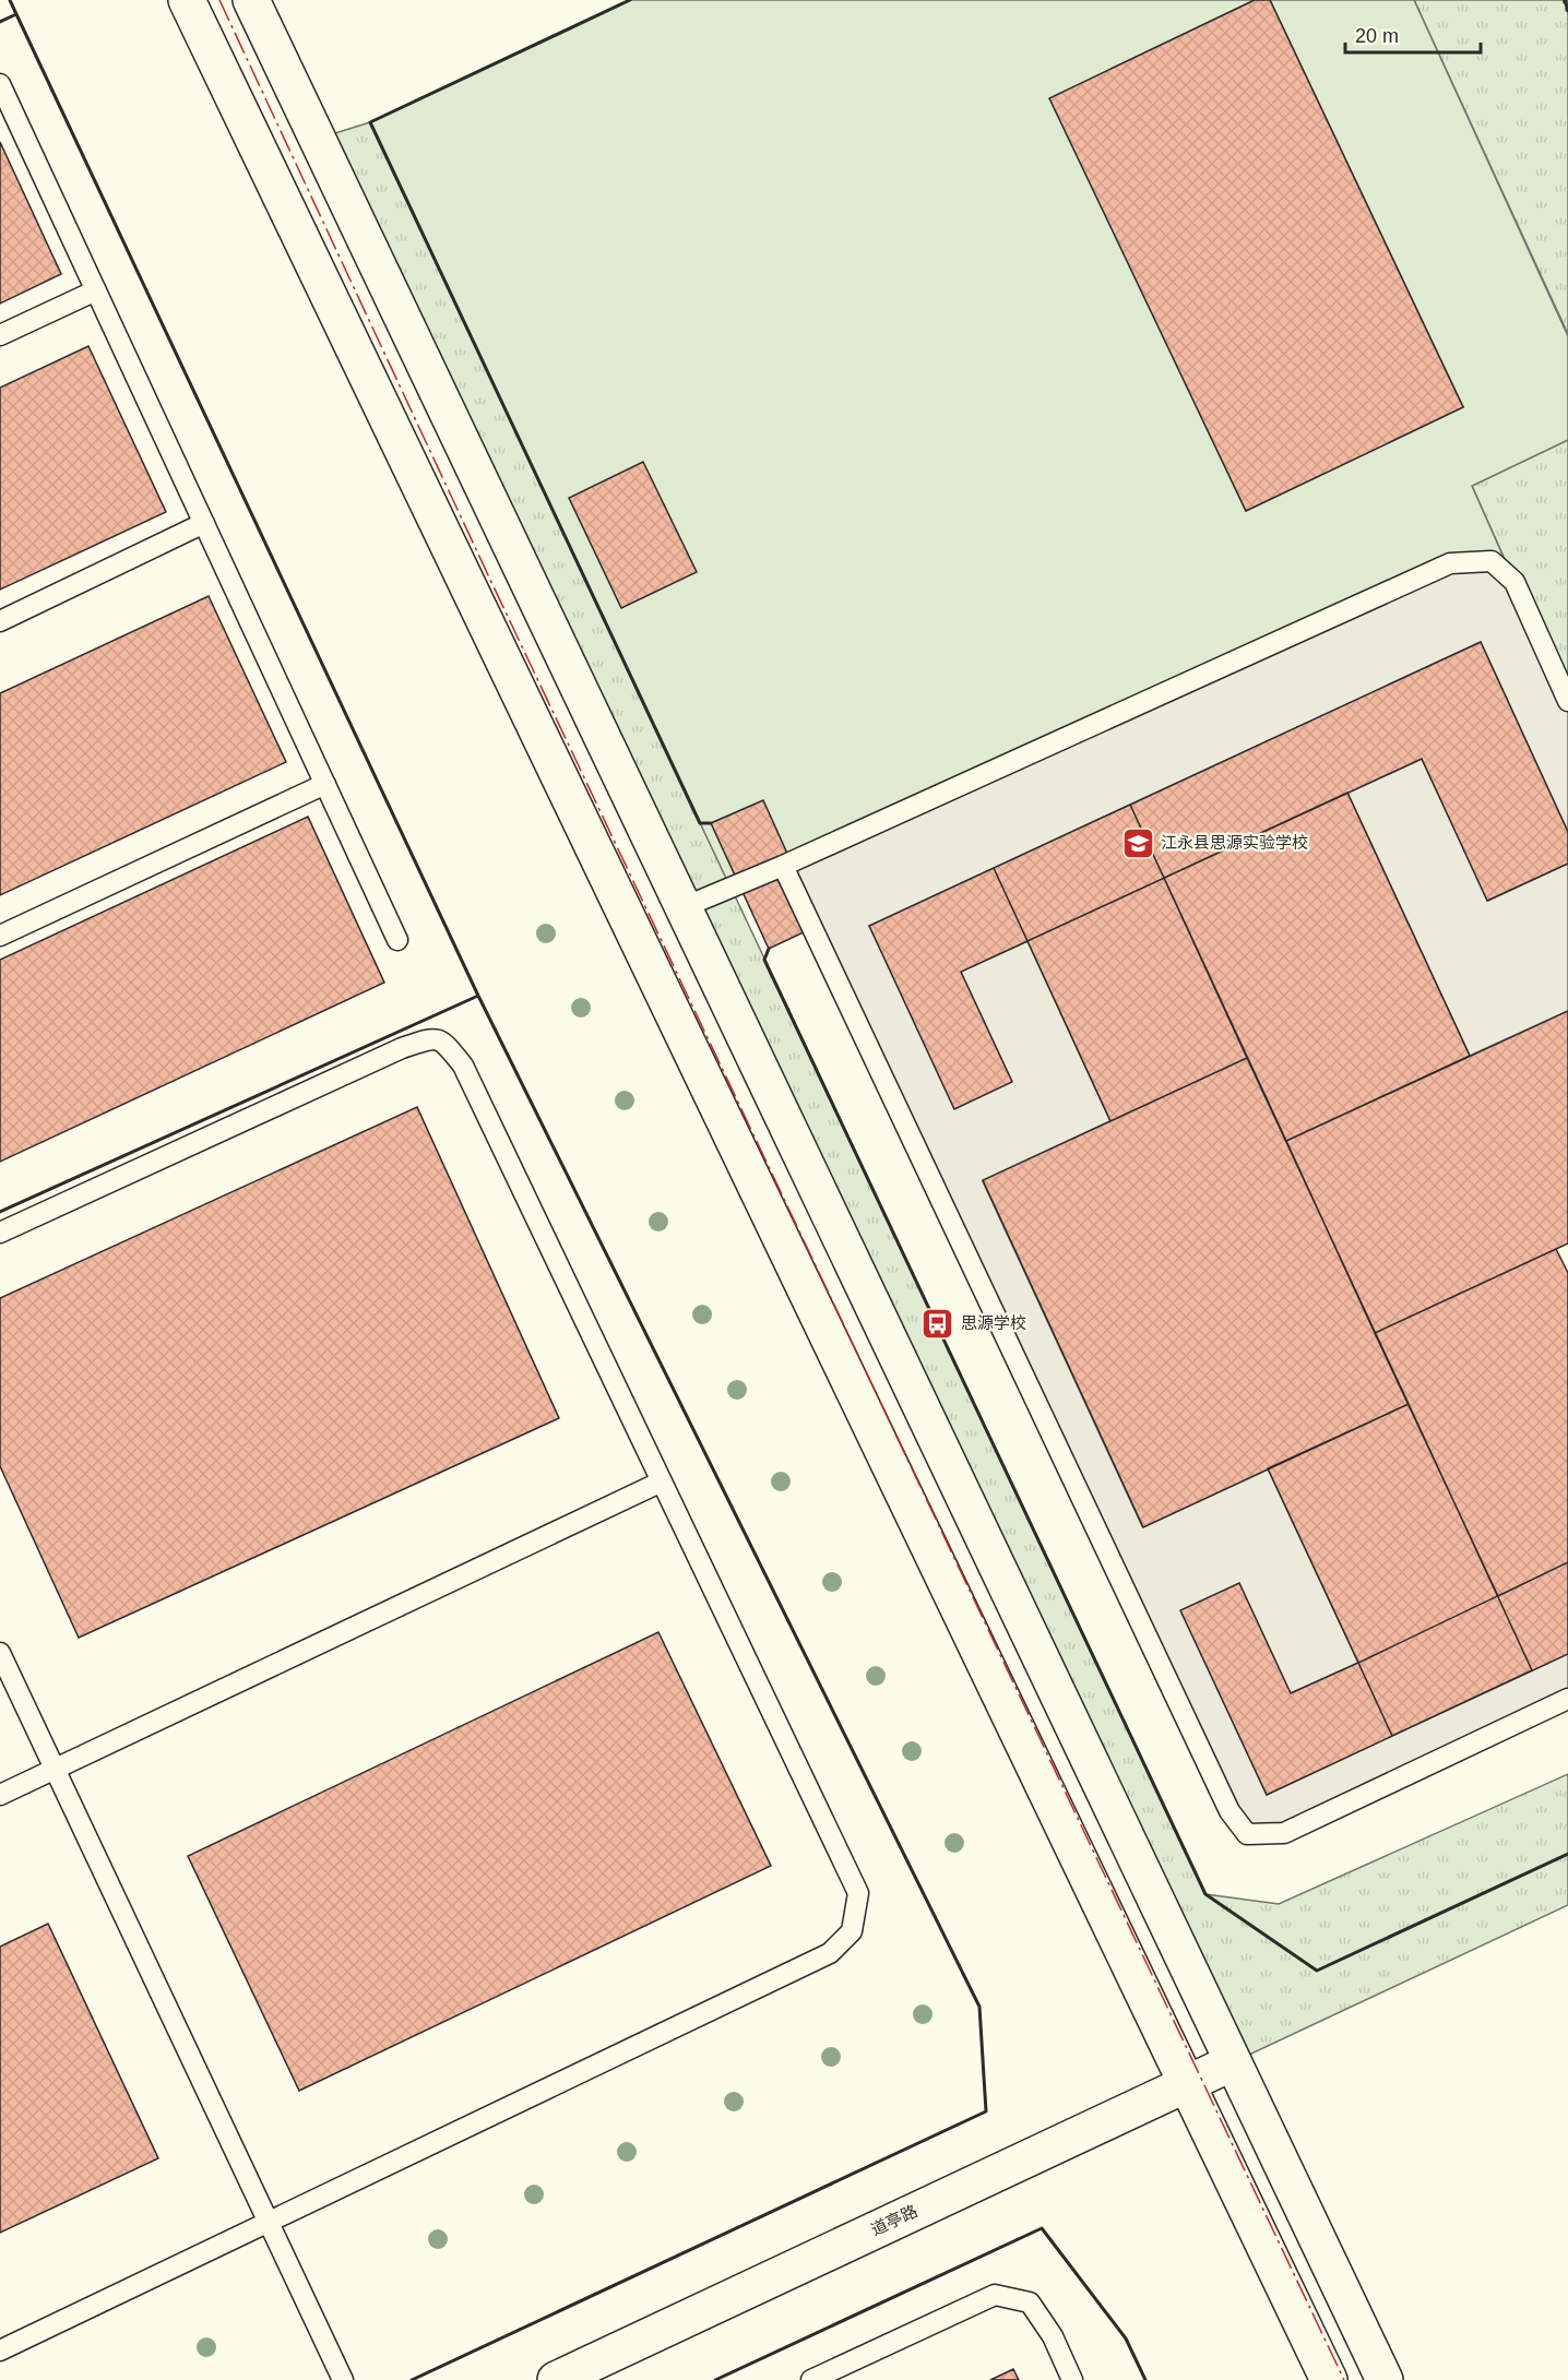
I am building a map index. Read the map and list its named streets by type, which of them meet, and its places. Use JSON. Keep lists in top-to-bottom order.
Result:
{
  "streets": {
    "main road": ["道亭路"]
  },
  "places": {
    "school or university": ["江永县思源实验学校"],
    "bus stop": ["思源学校"]
  },
  "scale_bar": "20 m"
}
